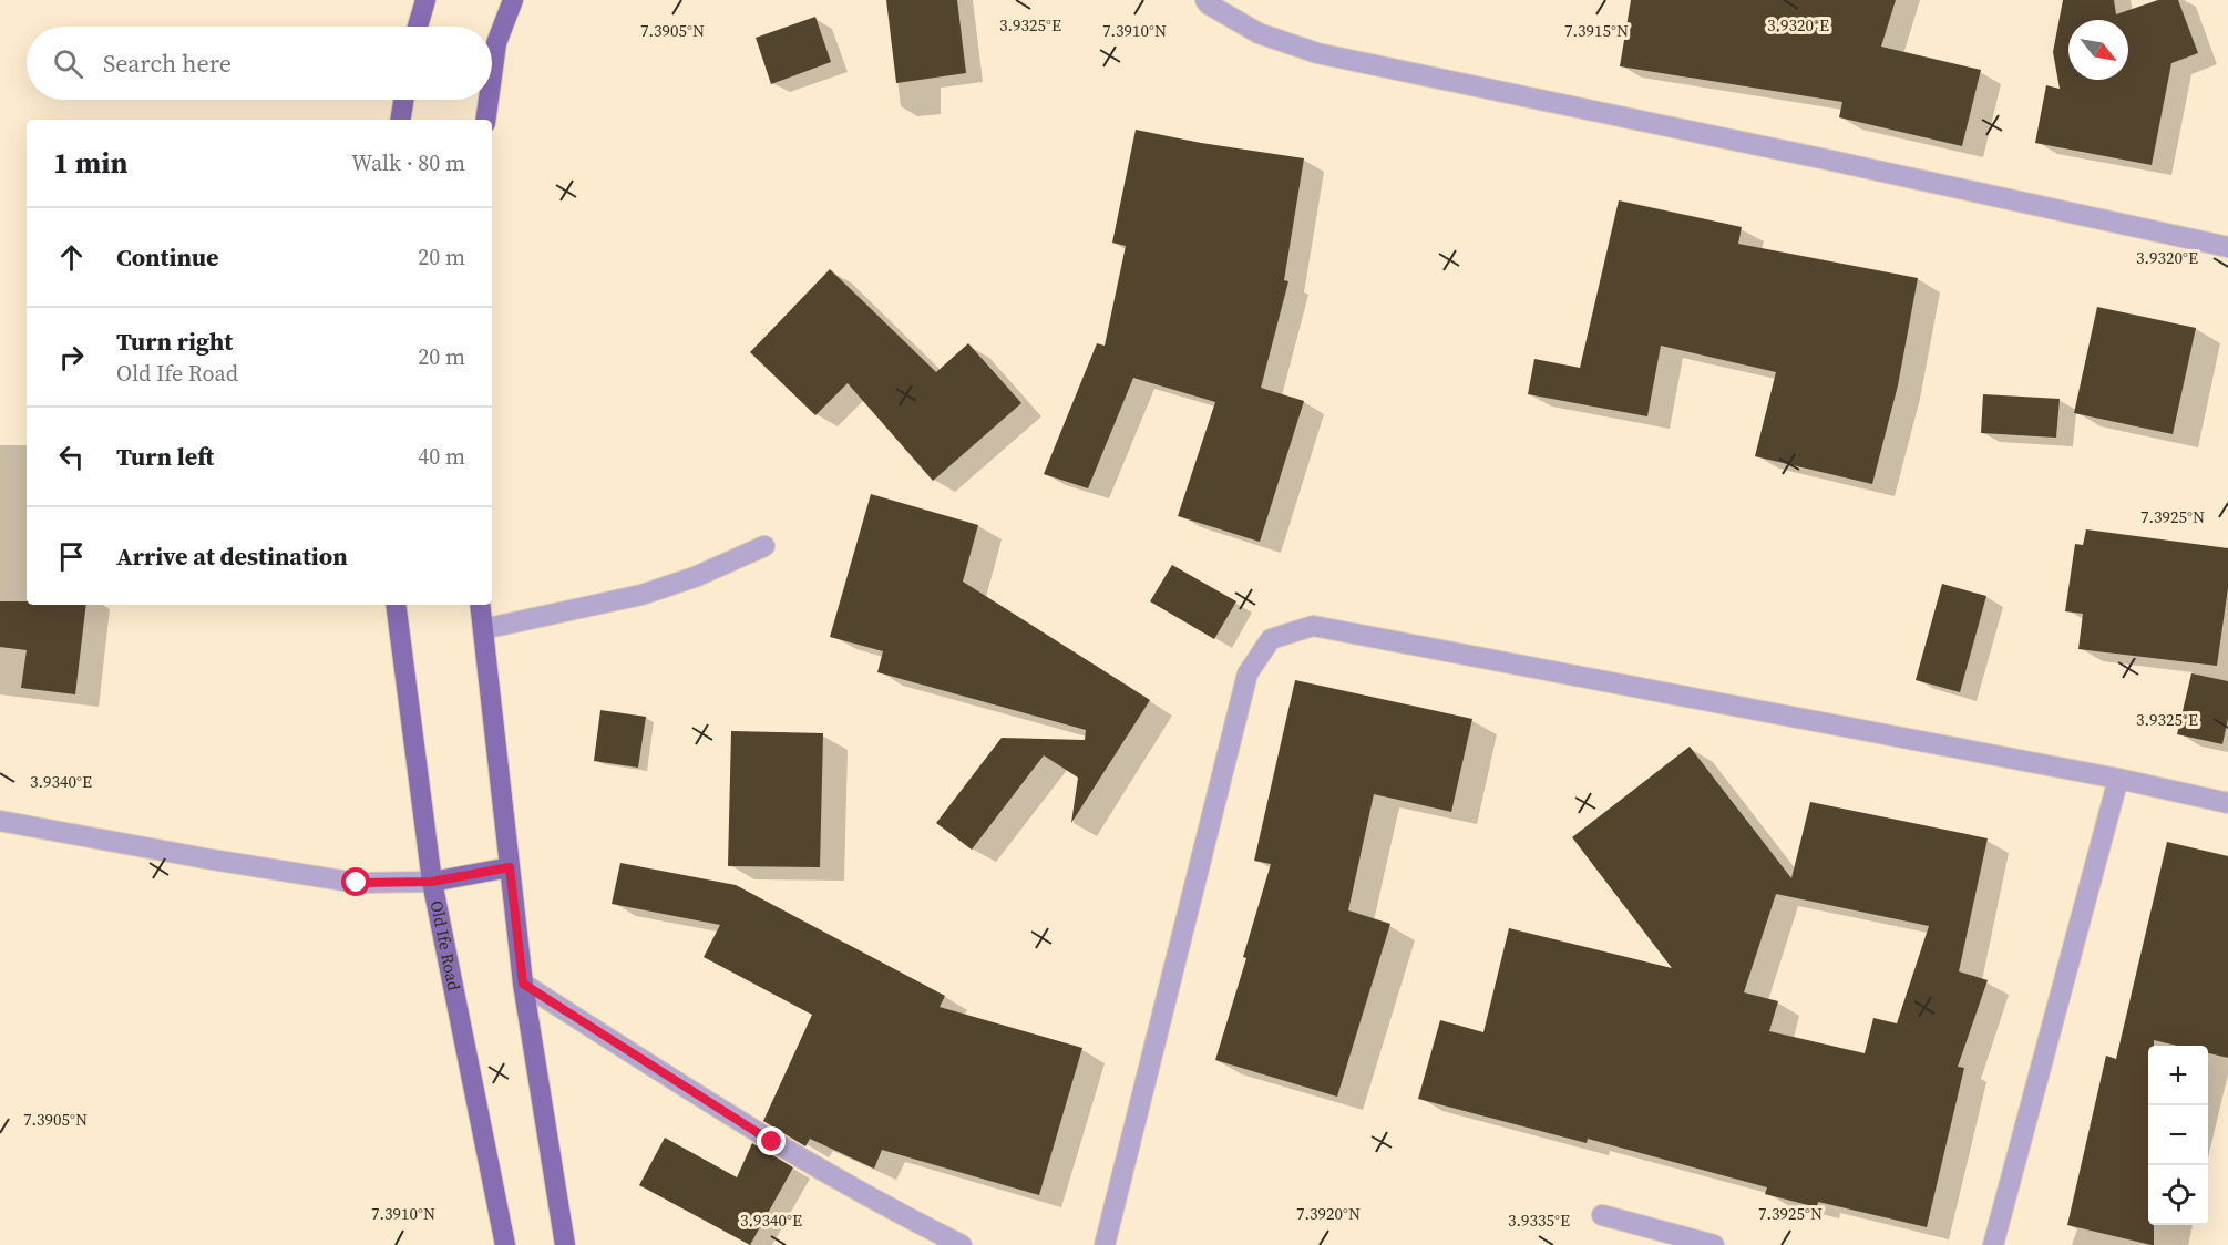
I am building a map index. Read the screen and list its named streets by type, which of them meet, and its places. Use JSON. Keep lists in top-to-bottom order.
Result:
{
  "streets": {
    "main road": ["Old Ife Road"]
  },
  "north": "bottom right",
  "page": {
    "search": "Search here",
    "heading": ["1 min", "Walk · 80 m"],
    "list": [
      ["Continue", "20 m"],
      ["Turn right", "Old Ife Road", "20 m"],
      ["Turn left", "40 m"],
      "Arrive at destination"
    ],
    "map_buttons": ["+", "−"]
  },
  "coordinates": [
    "3.9325°E",
    "3.9320°E",
    "7.3905°N",
    "7.3910°N",
    "7.3915°N",
    "7.3925°N",
    "3.9340°E",
    "7.3920°N",
    "3.9335°E"
  ]
}
